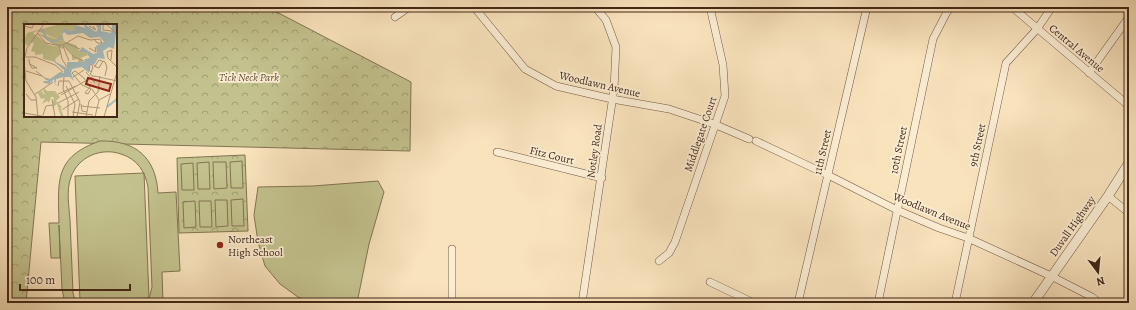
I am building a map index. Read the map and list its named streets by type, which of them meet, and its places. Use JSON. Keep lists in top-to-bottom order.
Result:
{
  "streets": {
    "street": [
      "Central Avenue",
      "Woodlawn Avenue",
      "Middlegate Court",
      "9th Street",
      "10th Street",
      "Notley Road",
      "11th Street",
      "Fitz Court",
      "Duvall Highway"
    ]
  },
  "crossings": [
    ["Central Avenue", "9th Street"],
    ["Woodlawn Avenue", "Middlegate Court"],
    ["Woodlawn Avenue", "9th Street"],
    ["Woodlawn Avenue", "10th Street"],
    ["Woodlawn Avenue", "Notley Road"],
    ["Woodlawn Avenue", "11th Street"],
    ["Woodlawn Avenue", "Duvall Highway"],
    ["Notley Road", "Fitz Court"]
  ],
  "parks": ["Tick Neck Park"],
  "places": ["Northeast High School"],
  "scale_bar": "100 m",
  "north": "bottom"
}
